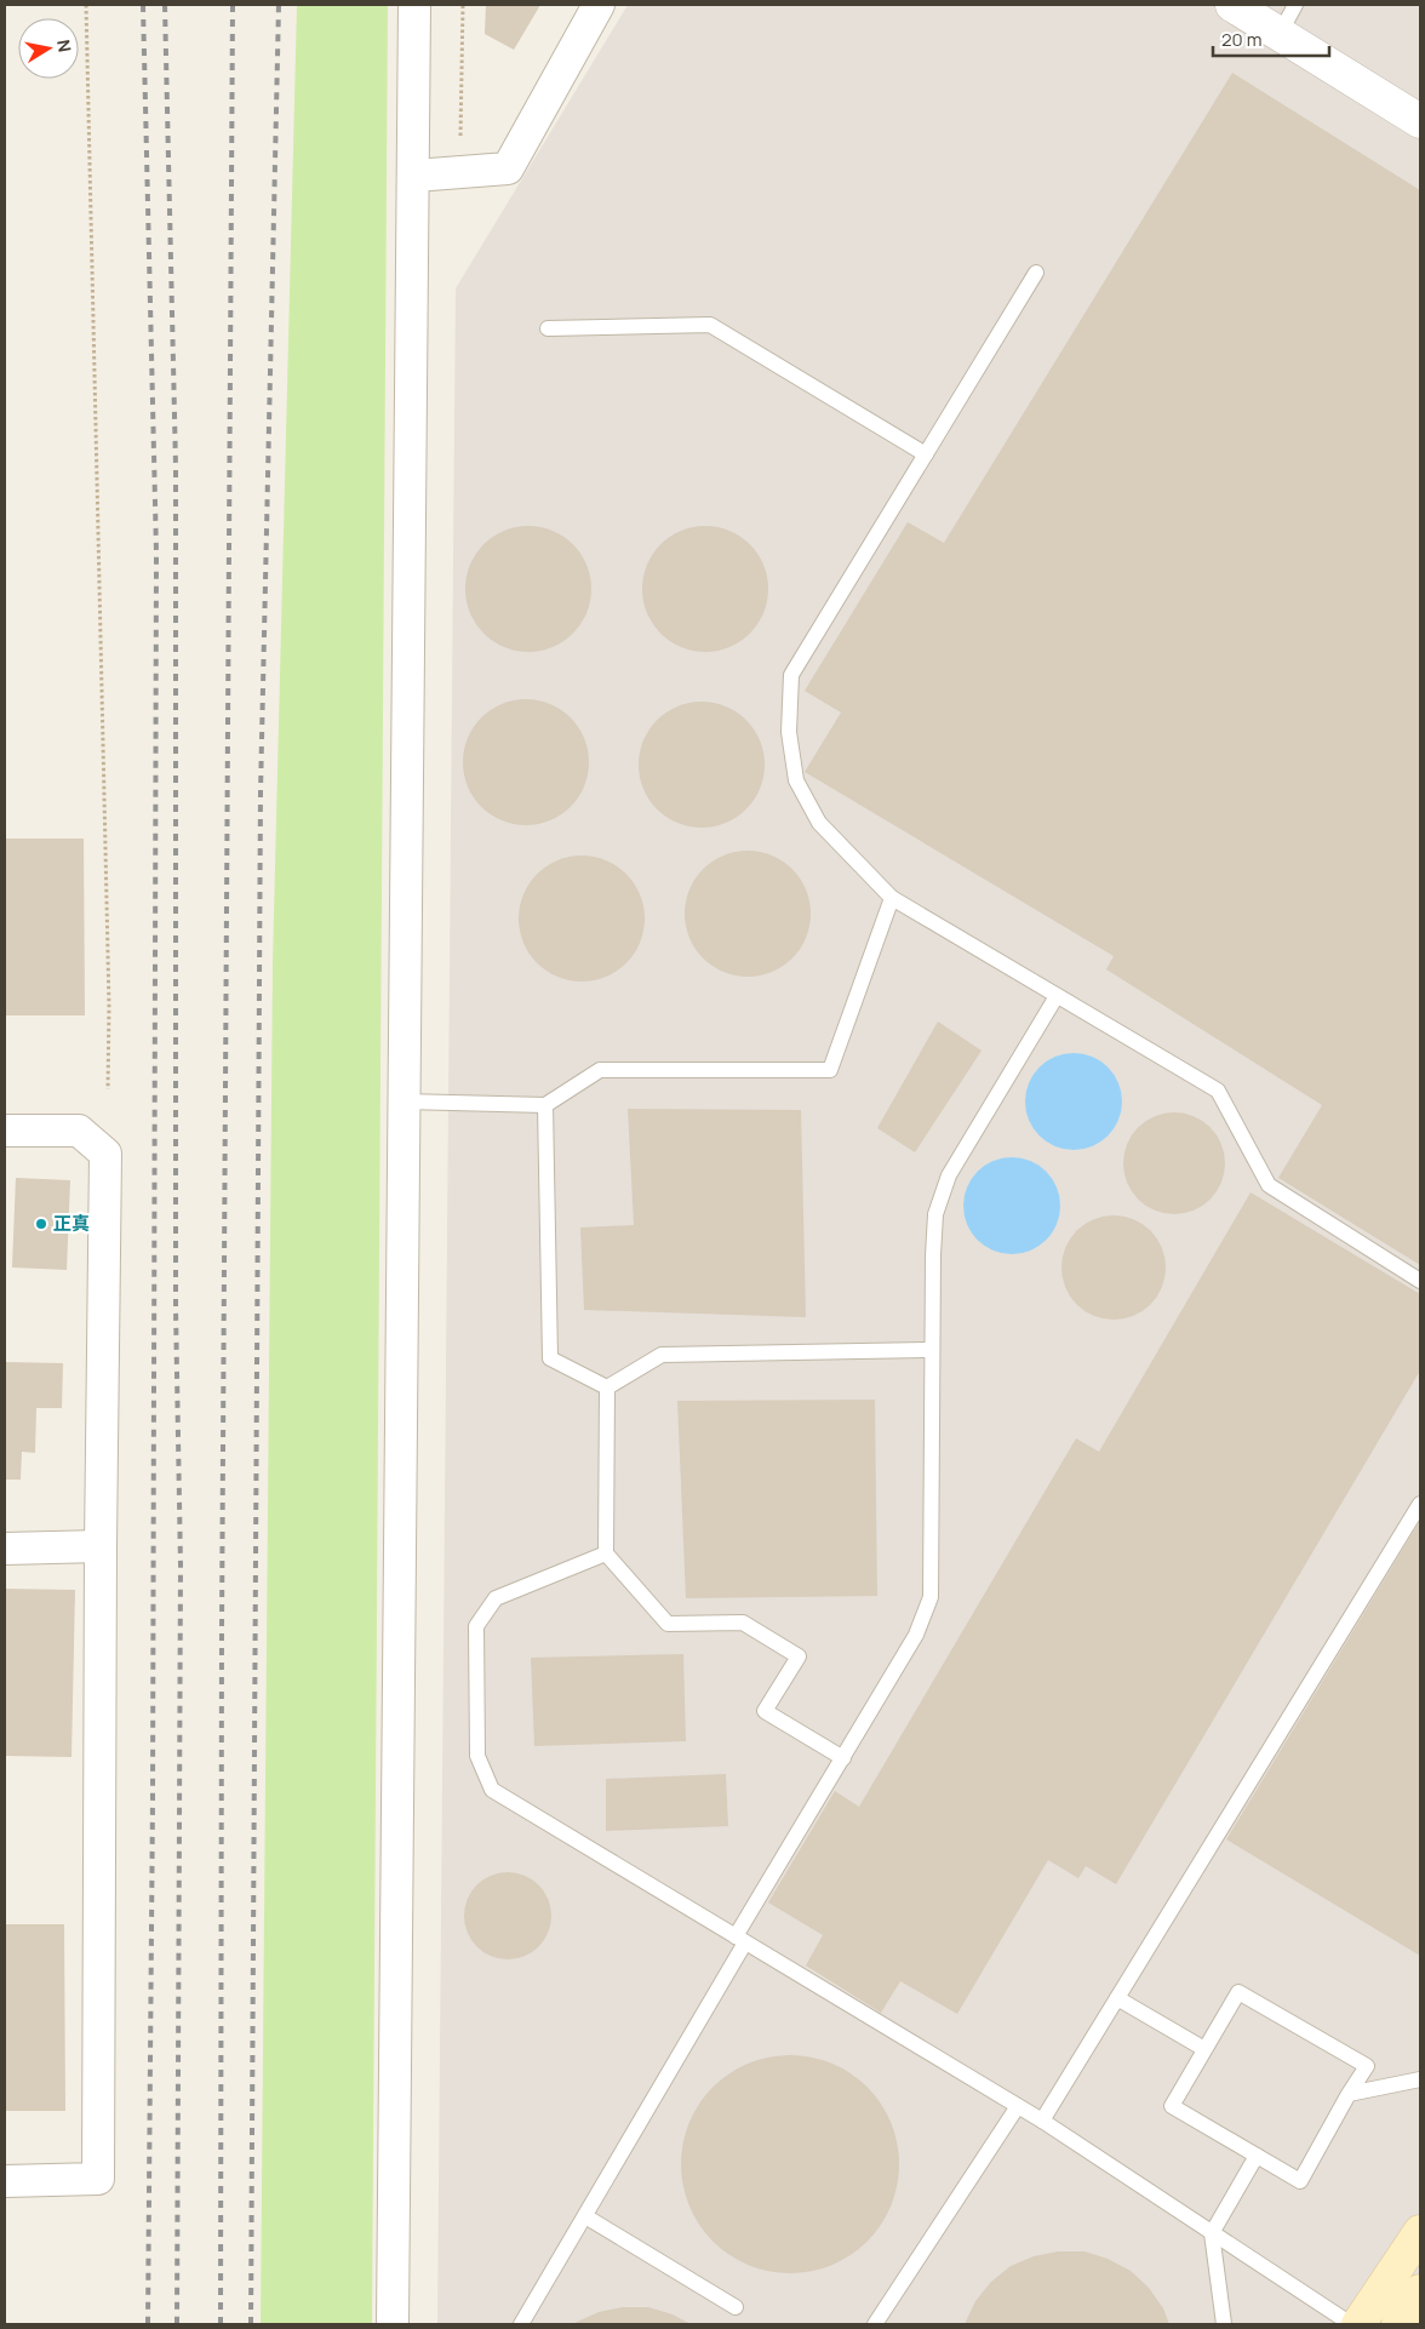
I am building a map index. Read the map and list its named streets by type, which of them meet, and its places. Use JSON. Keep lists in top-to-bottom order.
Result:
{
  "places": ["正真"],
  "scale_bar": "20 m",
  "north": "right"
}
